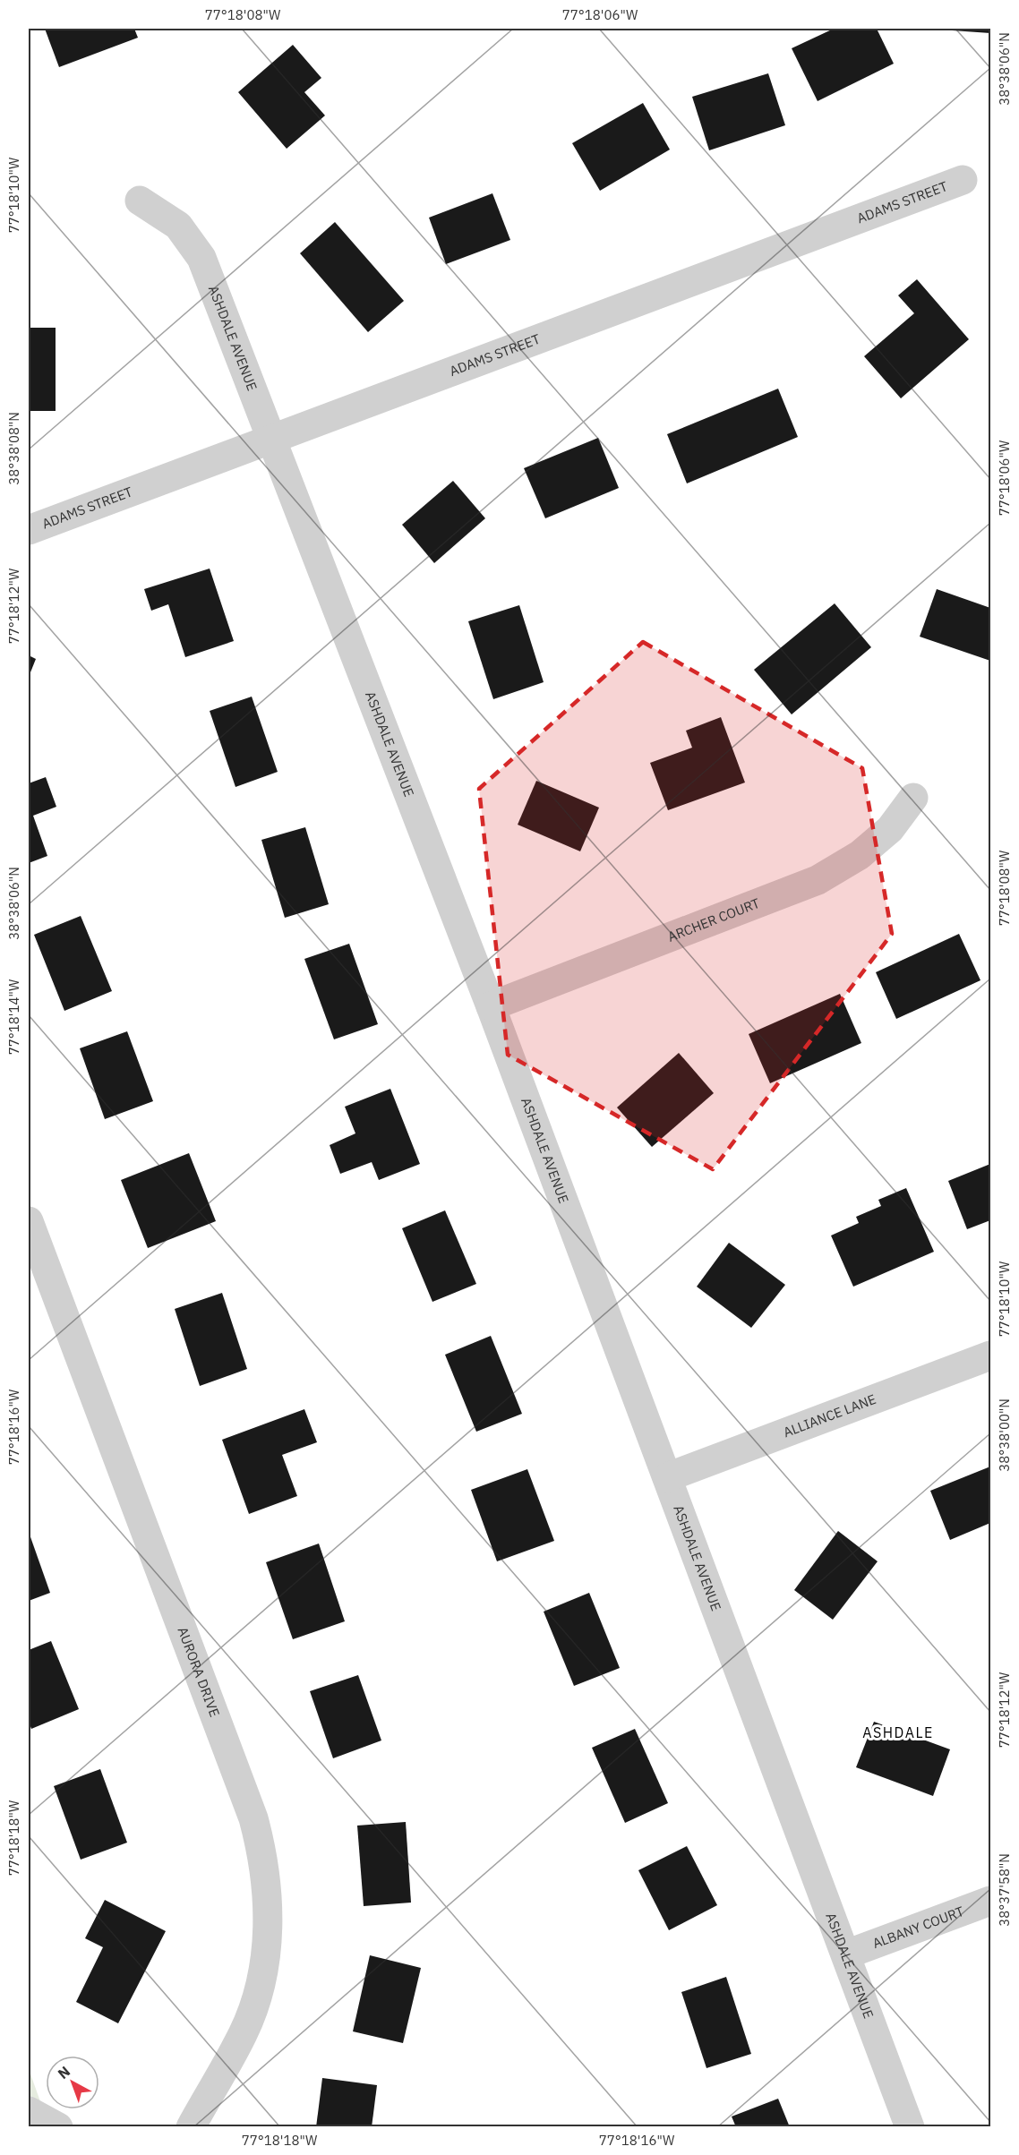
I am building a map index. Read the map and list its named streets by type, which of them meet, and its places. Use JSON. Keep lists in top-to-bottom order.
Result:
{
  "streets": {
    "street": [
      "ADAMS STREET",
      "ASHDALE AVENUE",
      "ARCHER COURT",
      "ALLIANCE LANE",
      "AURORA DRIVE",
      "ALBANY COURT"
    ]
  },
  "crossings": [
    ["ADAMS STREET", "ASHDALE AVENUE"],
    ["ASHDALE AVENUE", "ARCHER COURT"],
    ["ASHDALE AVENUE", "ALLIANCE LANE"],
    ["ASHDALE AVENUE", "ALBANY COURT"]
  ],
  "districts": ["ASHDALE"],
  "north": "top left",
  "coordinates": [
    "77°18'08\"W",
    "77°18'06\"W",
    "38°38'06\"N",
    "77°18'10\"W",
    "38°38'08\"N",
    "77°18'12\"W",
    "77°18'14\"W",
    "77°18'16\"W",
    "38°38'00\"N",
    "77°18'18\"W",
    "38°37'58\"N"
  ]
}
